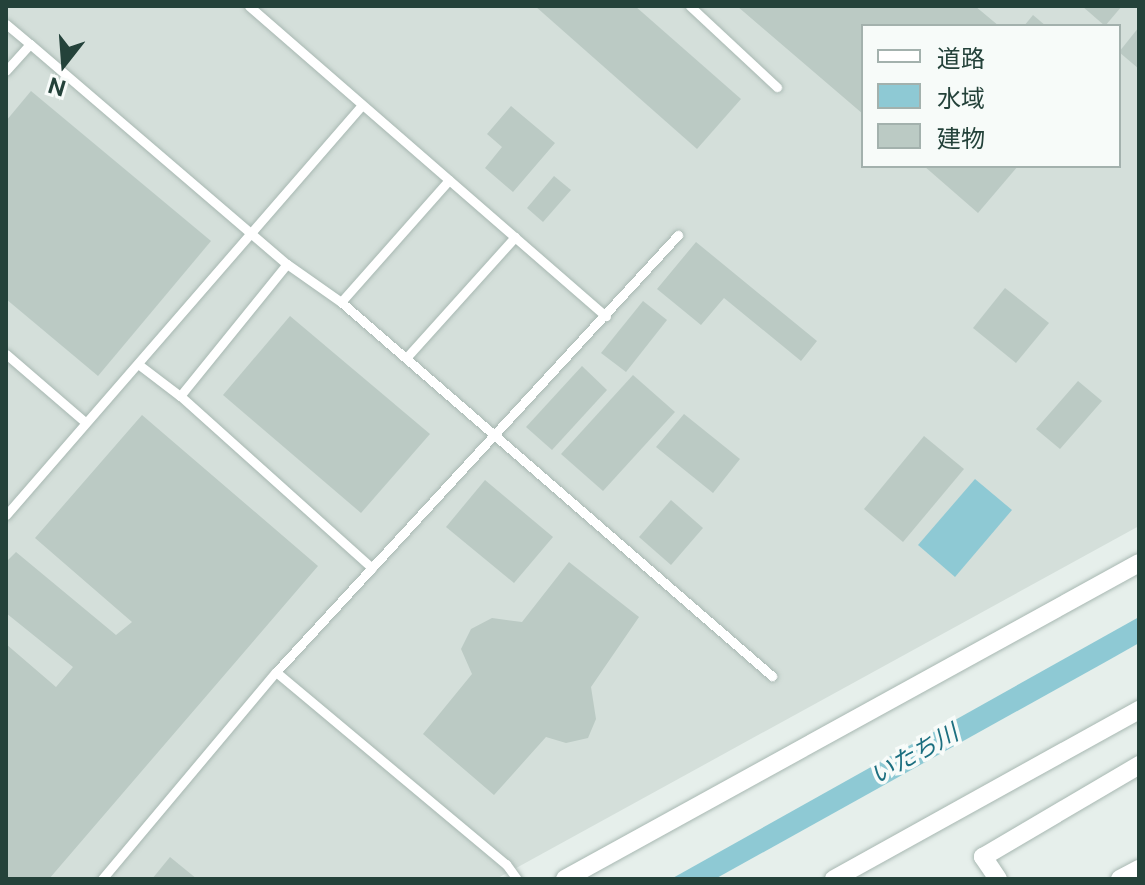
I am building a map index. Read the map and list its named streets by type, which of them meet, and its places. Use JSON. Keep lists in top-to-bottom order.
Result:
{
  "water": ["いたち川"],
  "legend": ["道路", "水域", "建物"],
  "north": "bottom"
}
